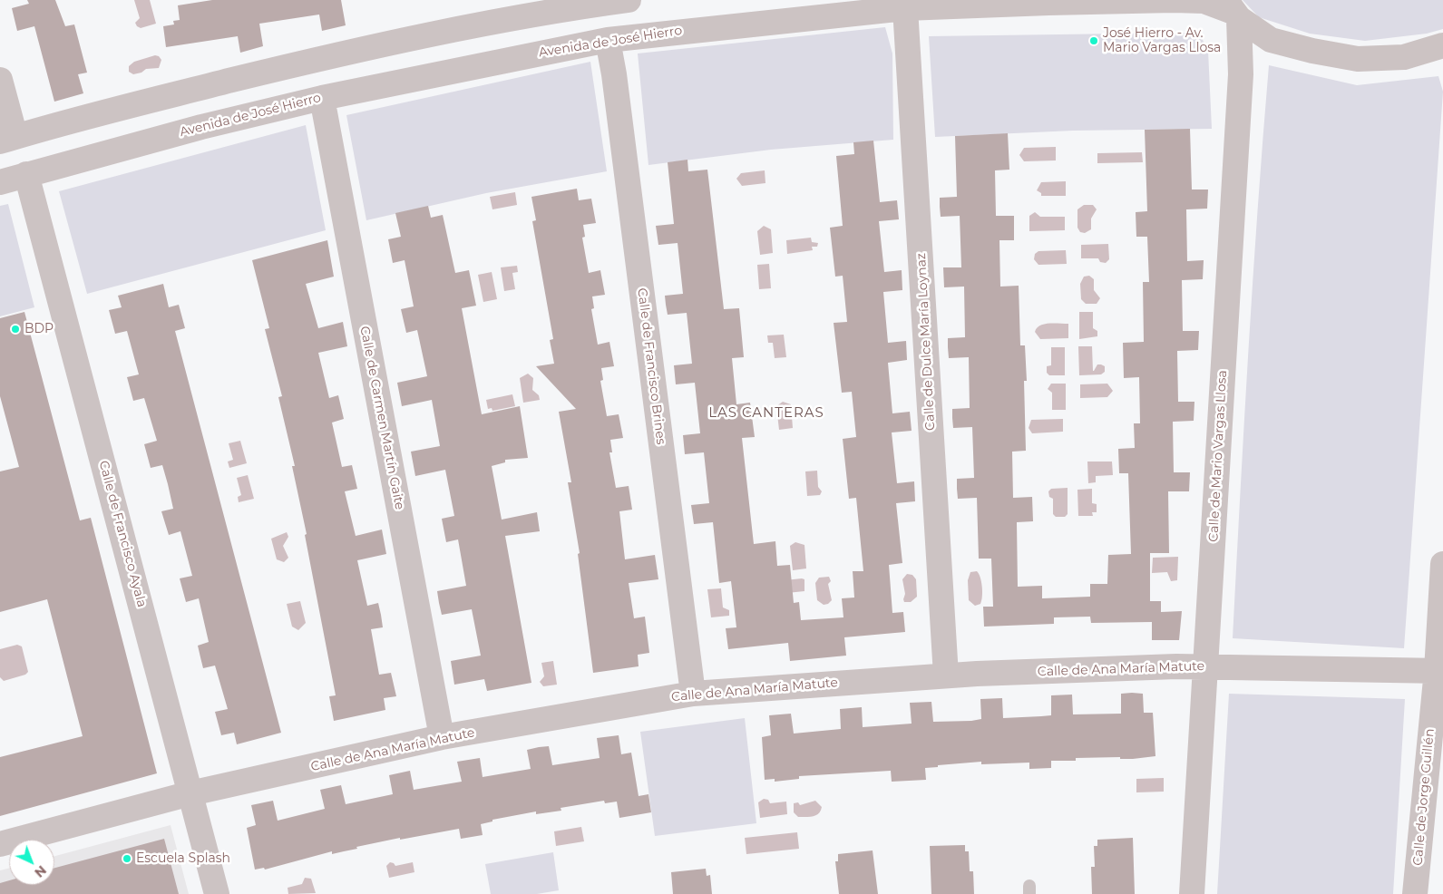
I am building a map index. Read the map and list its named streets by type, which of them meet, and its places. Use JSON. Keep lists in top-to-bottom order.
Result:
{
  "streets": {
    "street": [
      "Avenida de José Hierro",
      "Calle de Dulce María Loynaz",
      "Calle de Francisco Brines",
      "Calle de Carmen Martín Gaite",
      "Calle de Mario Vargas Llosa",
      "Calle de Francisco Ayala",
      "Calle de Ana María Matute",
      "Calle de Jorge Guillén"
    ]
  },
  "crossings": [
    ["Avenida de José Hierro", "Calle de Dulce María Loynaz"],
    ["Avenida de José Hierro", "Calle de Francisco Brines"],
    ["Avenida de José Hierro", "Calle de Carmen Martín Gaite"],
    ["Avenida de José Hierro", "Calle de Mario Vargas Llosa"],
    ["Avenida de José Hierro", "Calle de Francisco Ayala"],
    ["Calle de Dulce María Loynaz", "Calle de Ana María Matute"],
    ["Calle de Francisco Brines", "Calle de Ana María Matute"],
    ["Calle de Carmen Martín Gaite", "Calle de Ana María Matute"],
    ["Calle de Mario Vargas Llosa", "Calle de Ana María Matute"],
    ["Calle de Francisco Ayala", "Calle de Ana María Matute"],
    ["Calle de Ana María Matute", "Calle de Jorge Guillén"]
  ],
  "districts": ["LAS CANTERAS"],
  "places": ["José Hierro - Av. Mario Vargas Llosa", "BDP", "Escuela Splash"],
  "north": "bottom right"
}
